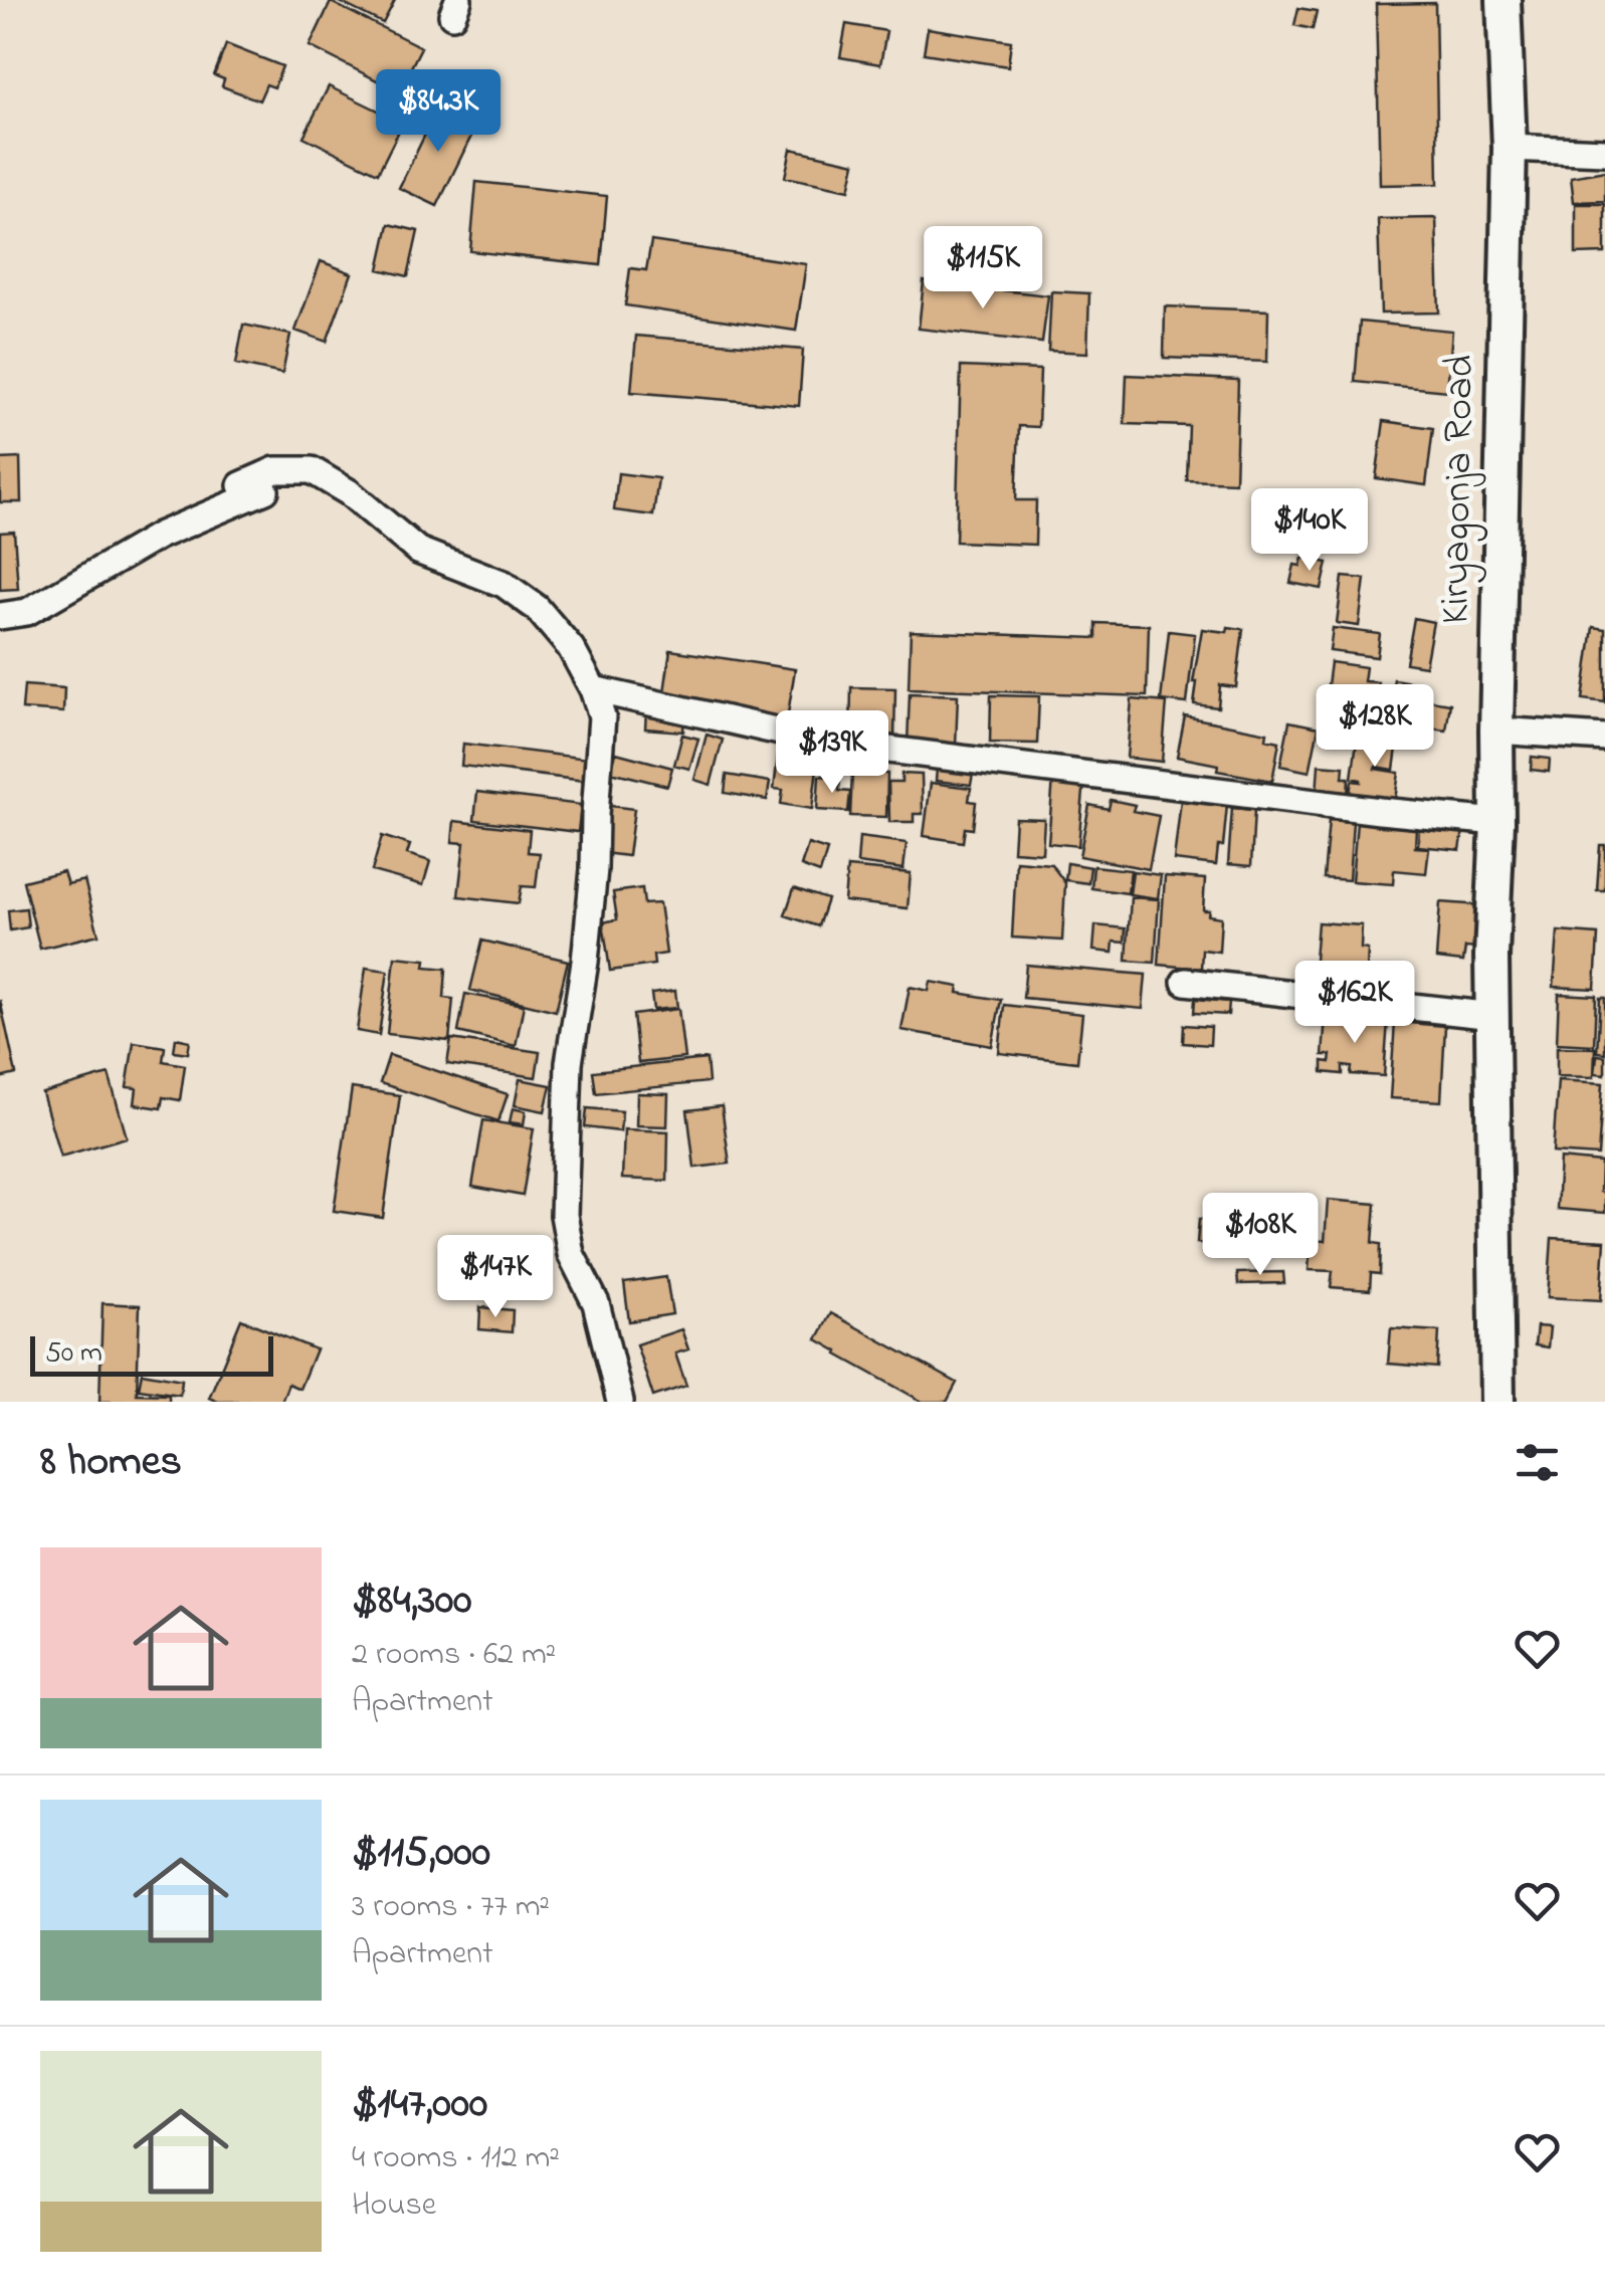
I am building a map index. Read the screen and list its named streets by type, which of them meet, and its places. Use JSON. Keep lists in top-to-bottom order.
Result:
{
  "streets": {
    "street": ["Kiryagonja Road"]
  },
  "scale_bar": "50 m",
  "page": {
    "price": [
      "$84.3K",
      "$115K",
      "$140K",
      "$128K",
      "$139K",
      "$162K",
      "$108K",
      "$147K"
    ],
    "scale": "50 m",
    "heading": "8 homes",
    "list": [
      {
        "name": "$84,300",
        "note": "2 rooms · 62 m² · Apartment"
      },
      {
        "name": "$115,000",
        "note": "3 rooms · 77 m² · Apartment"
      },
      {
        "name": "$147,000",
        "note": "4 rooms · 112 m² · House"
      }
    ]
  }
}
